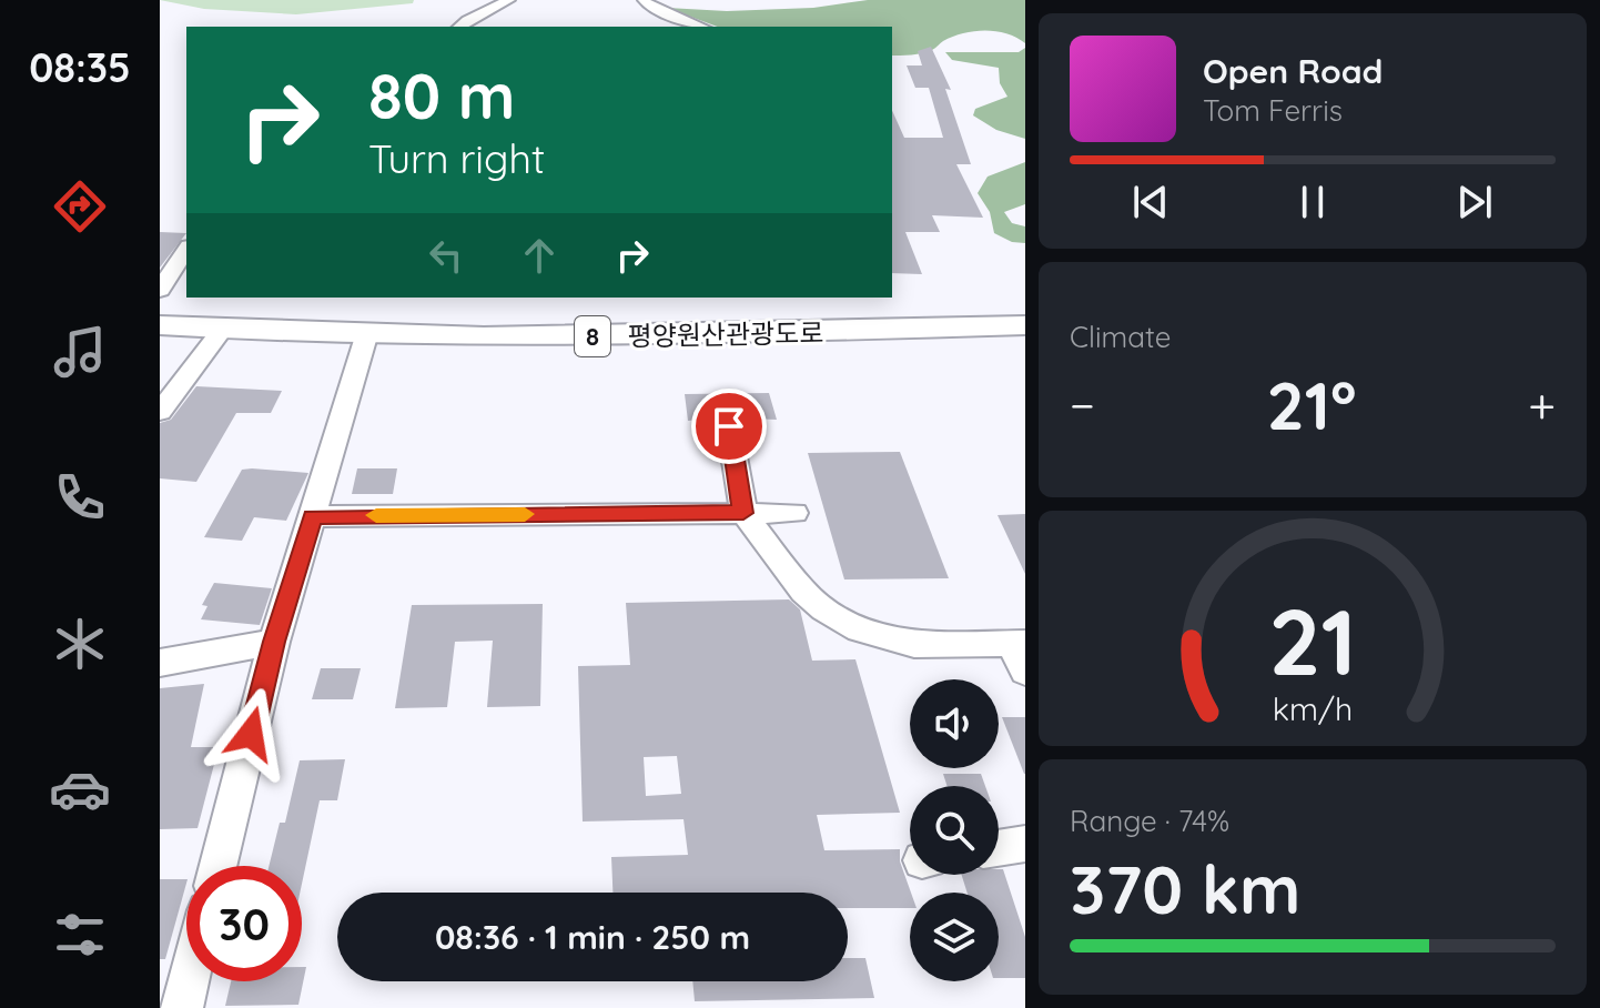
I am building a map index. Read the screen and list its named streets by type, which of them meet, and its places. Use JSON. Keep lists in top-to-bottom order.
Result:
{
  "streets": {
    "highway": ["평양원산관광도로", "8"]
  },
  "page": {
    "tabs": "08:35",
    "turn": ["80 m", "Turn right"],
    "song": ["Open Road", "Tom Ferris"],
    "tile": [
      "Climate",
      ["Range · 74%", "370 km"]
    ],
    "heat": ["−", "21°", "+"],
    "limit": "30",
    "trip": "08:36 · 1 min · 250 m",
    "gauge": ["21", "km/h"]
  }
}
